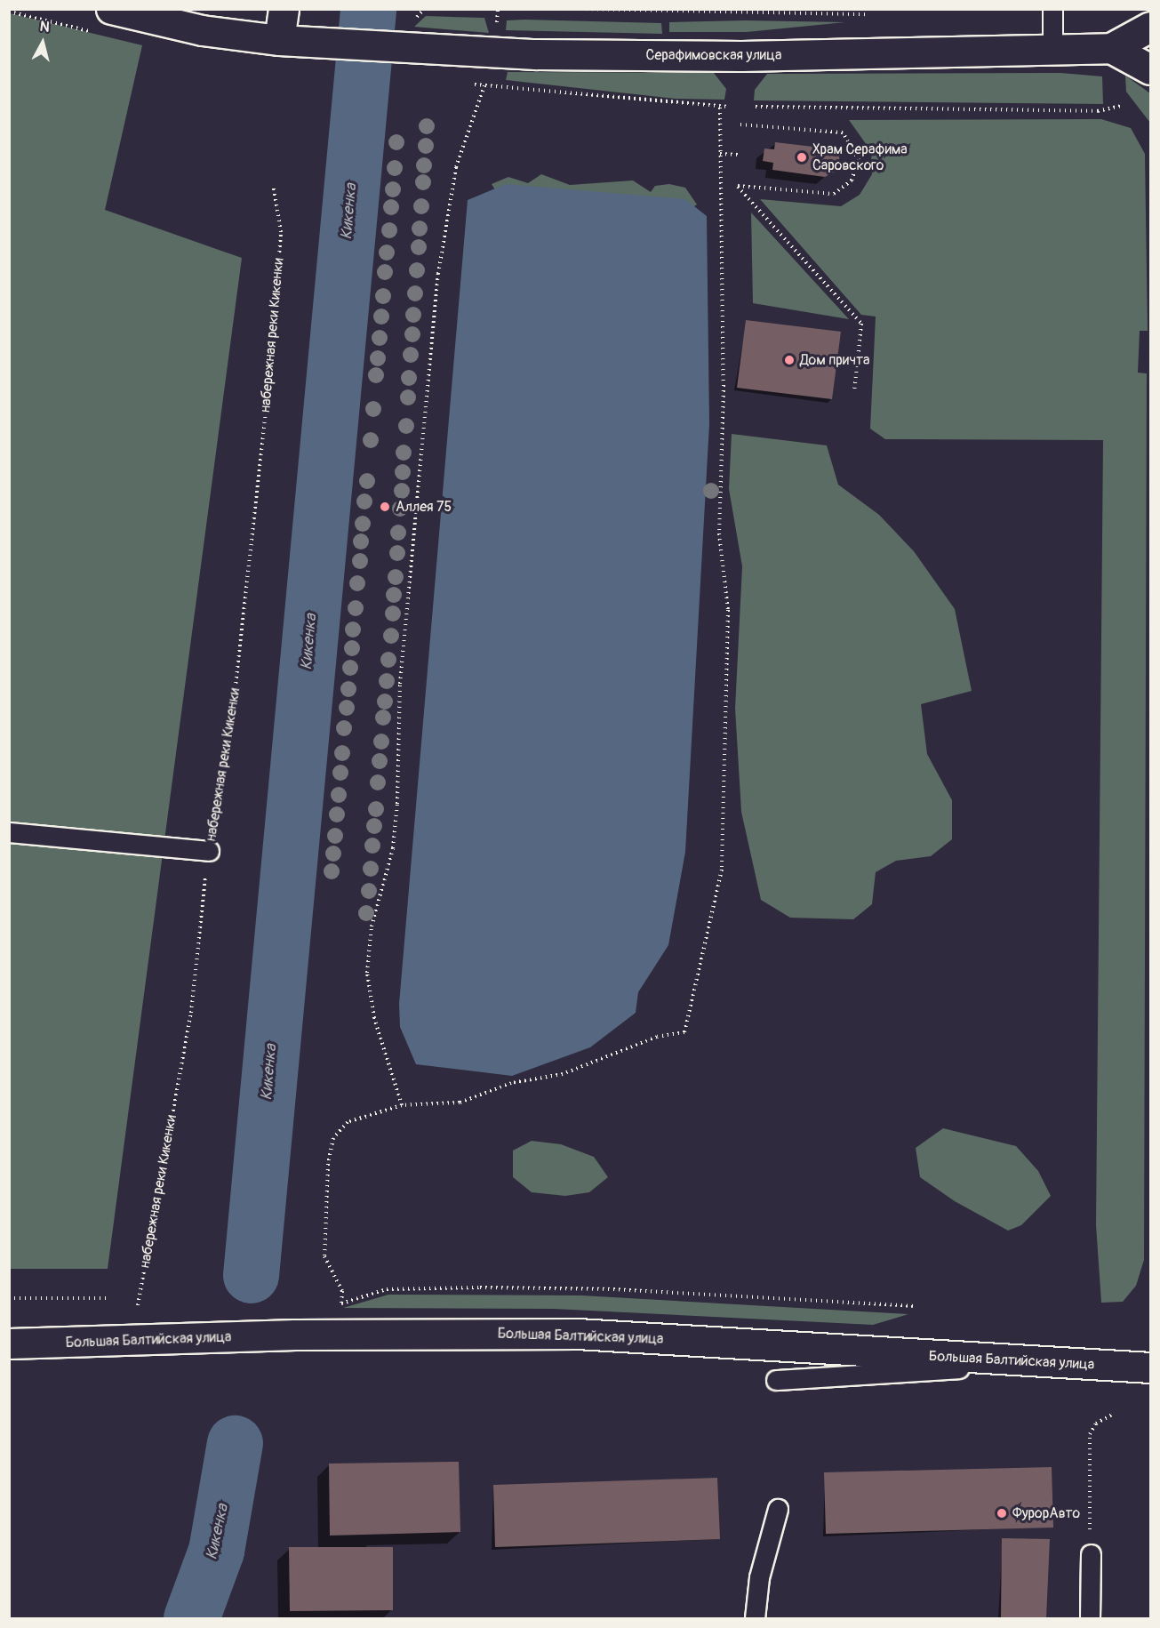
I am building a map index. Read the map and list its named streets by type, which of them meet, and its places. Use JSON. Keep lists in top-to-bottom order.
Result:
{
  "streets": {
    "street": ["Серафимовская улица", "Большая Балтийская улица"],
    "path": ["набережная реки Кикенки"]
  },
  "water": ["Кикенка"],
  "places": [
    "Храм Серафима Саровского",
    "Дом причта",
    "Аллея 75",
    "ФурорАвто"
  ],
  "north": "top"
}
